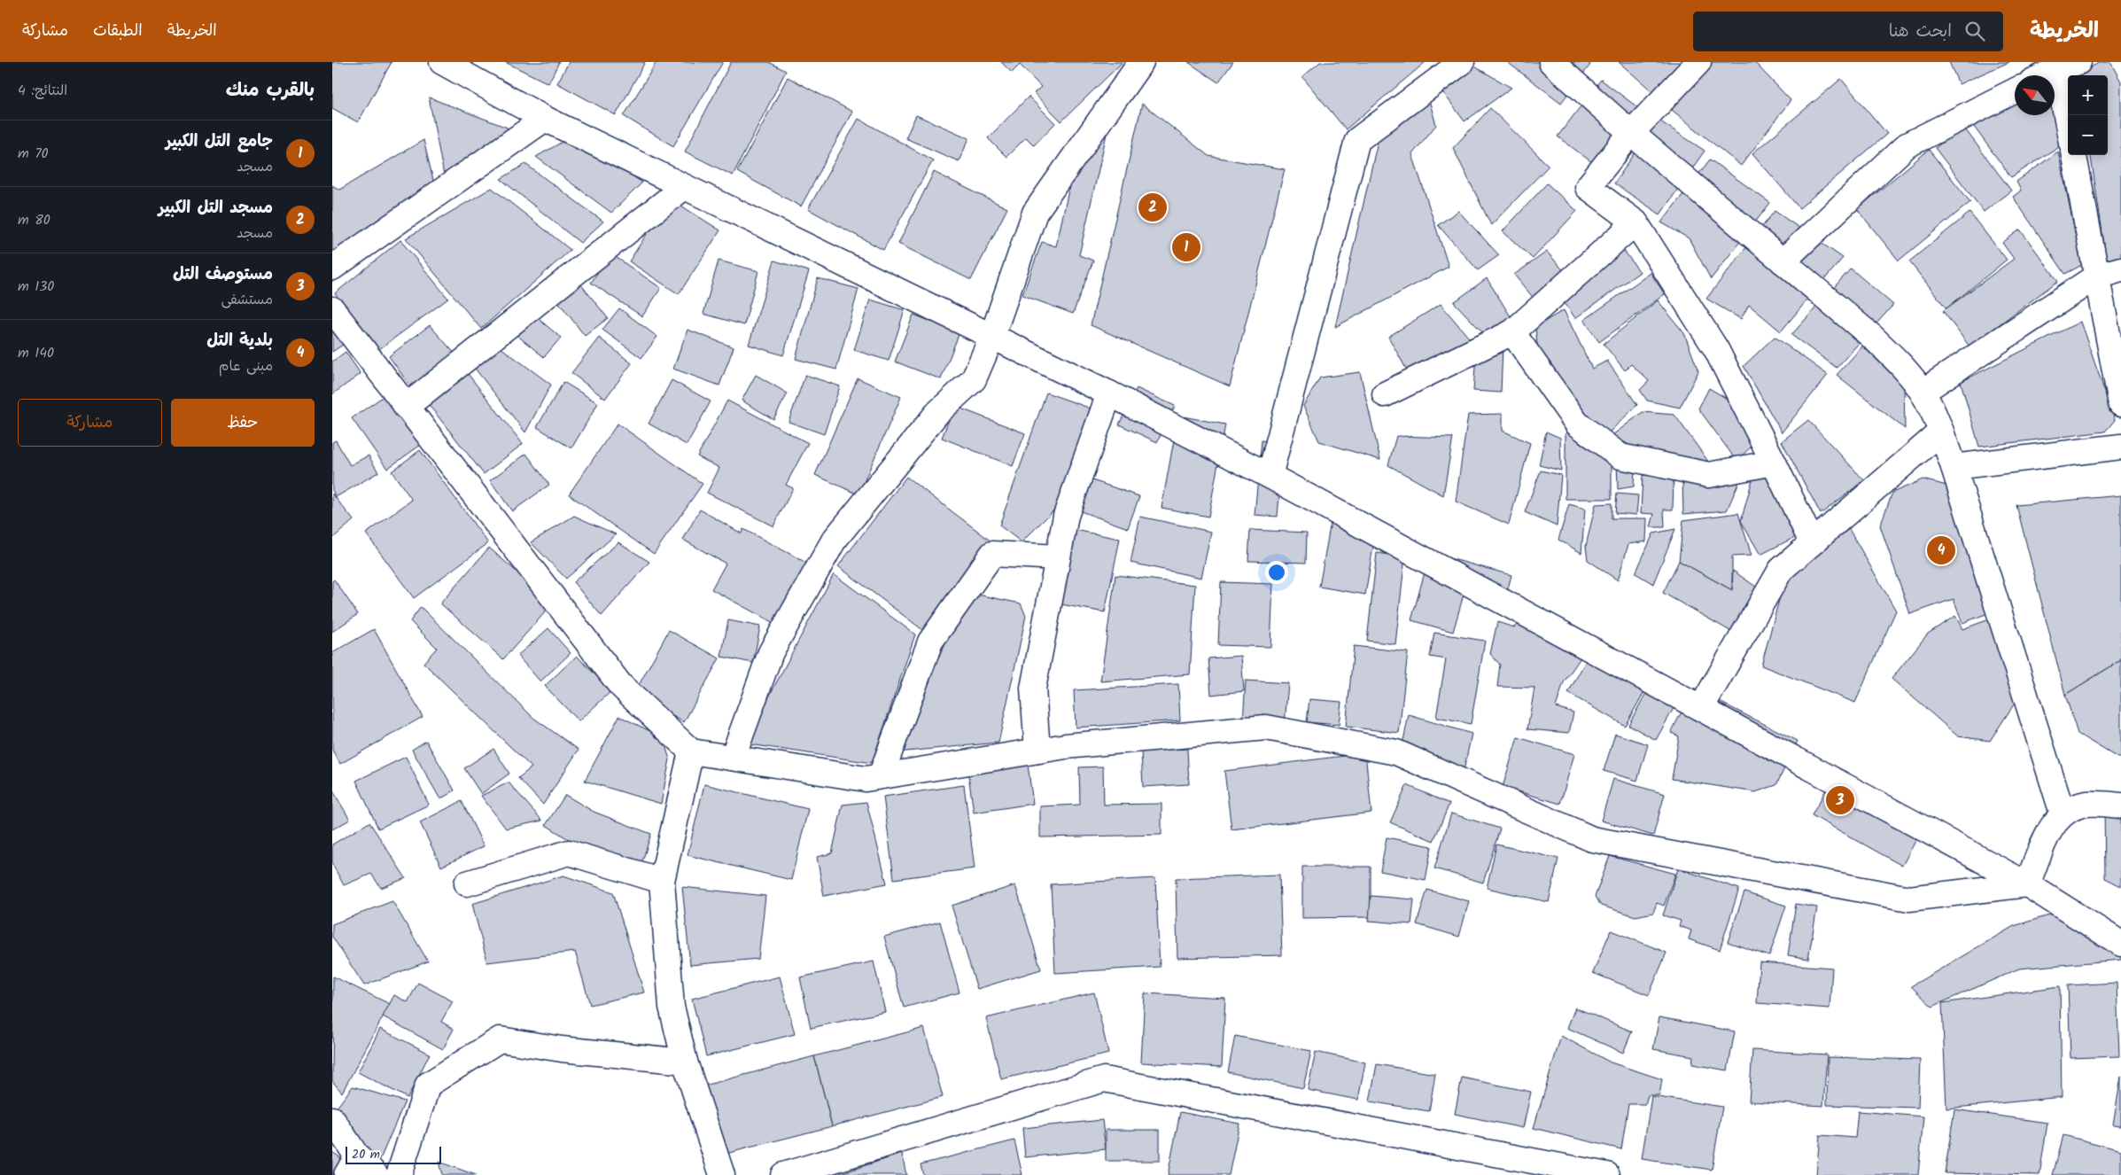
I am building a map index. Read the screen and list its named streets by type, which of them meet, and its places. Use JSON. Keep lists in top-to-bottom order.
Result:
{
  "scale_bar": "20 m",
  "north": "top left",
  "page": {
    "header": "الخريطة",
    "search": "ابحث هنا",
    "nav": ["الخريطة", "الطبقات", "مشاركة"],
    "heading": ["بالقرب منك", "النتائج: 4"],
    "map_buttons": ["+", "−"],
    "list": [
      {
        "mark": "1",
        "name": "جامع التل الكبير",
        "note": "مسجد",
        "value": "70 m"
      },
      {
        "mark": "2",
        "name": "مسجد التل الكبير",
        "note": "مسجد",
        "value": "80 m"
      },
      {
        "mark": "3",
        "name": "مستوصف التل",
        "note": "مستشفى",
        "value": "130 m"
      },
      {
        "mark": "4",
        "name": "بلدية التل",
        "note": "مبنى عام",
        "value": "140 m"
      }
    ],
    "pins": [
      "2",
      "1",
      "4",
      "3"
    ],
    "buttons": ["حفظ", "مشاركة"],
    "scale": "20 m"
  }
}
